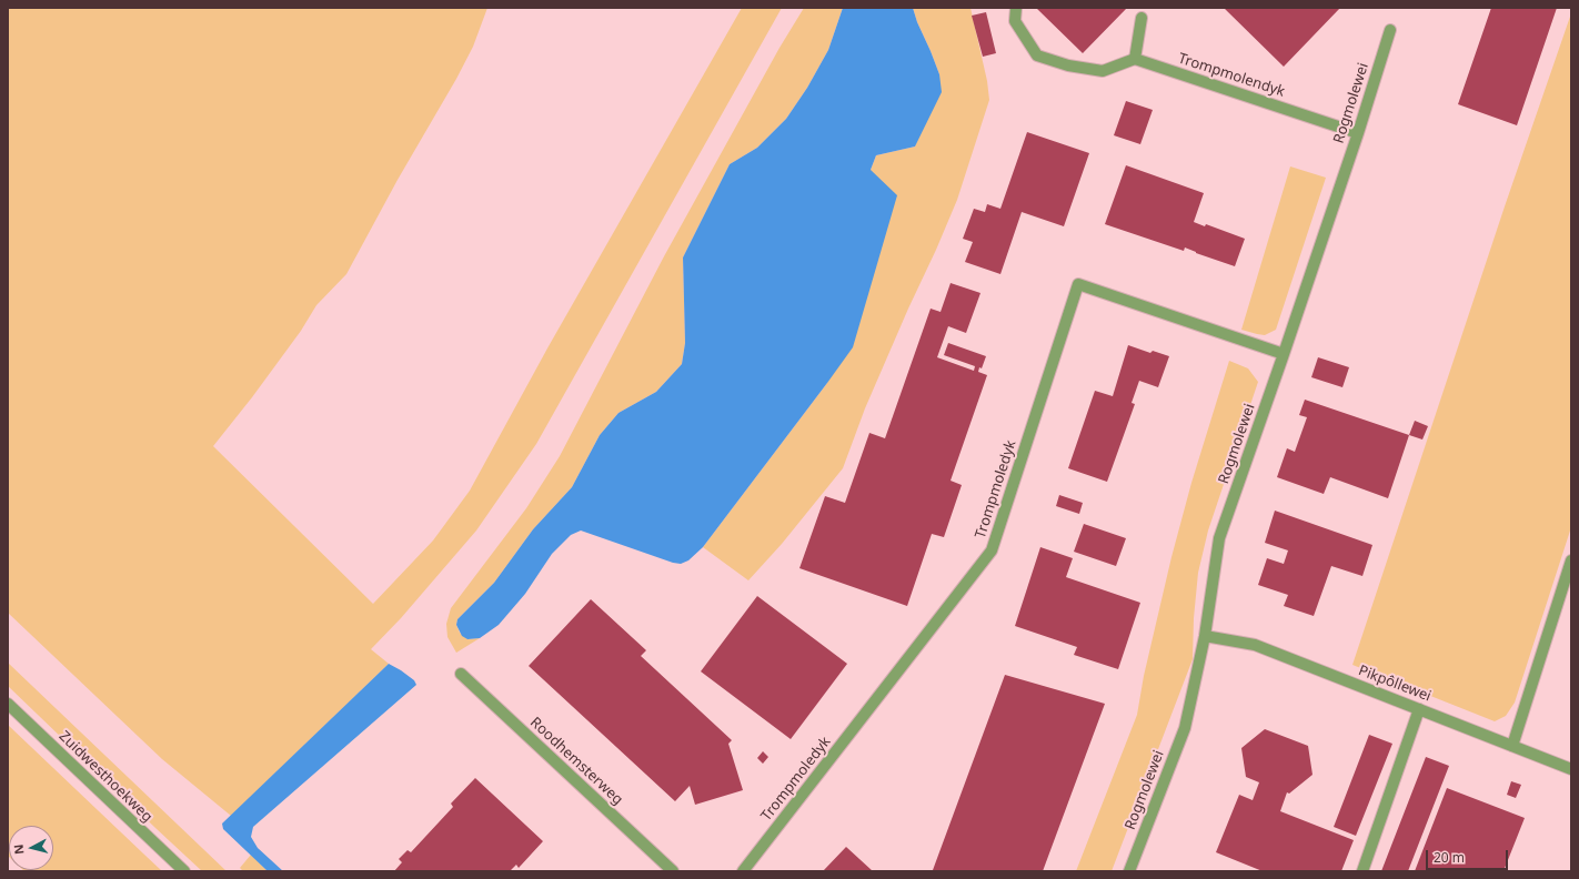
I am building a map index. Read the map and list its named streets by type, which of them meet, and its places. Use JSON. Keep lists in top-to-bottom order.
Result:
{
  "streets": {
    "street": [
      "Trompmolendyk",
      "Rogmolewei",
      "Trompmoledyk",
      "Pikpôllewei",
      "Roodhemsterweg",
      "Zuidwesthoekweg"
    ]
  },
  "crossings": [
    ["Trompmolendyk", "Rogmolewei"],
    ["Rogmolewei", "Trompmoledyk"],
    ["Rogmolewei", "Pikpôllewei"]
  ],
  "scale_bar": "20 m",
  "north": "left"
}
